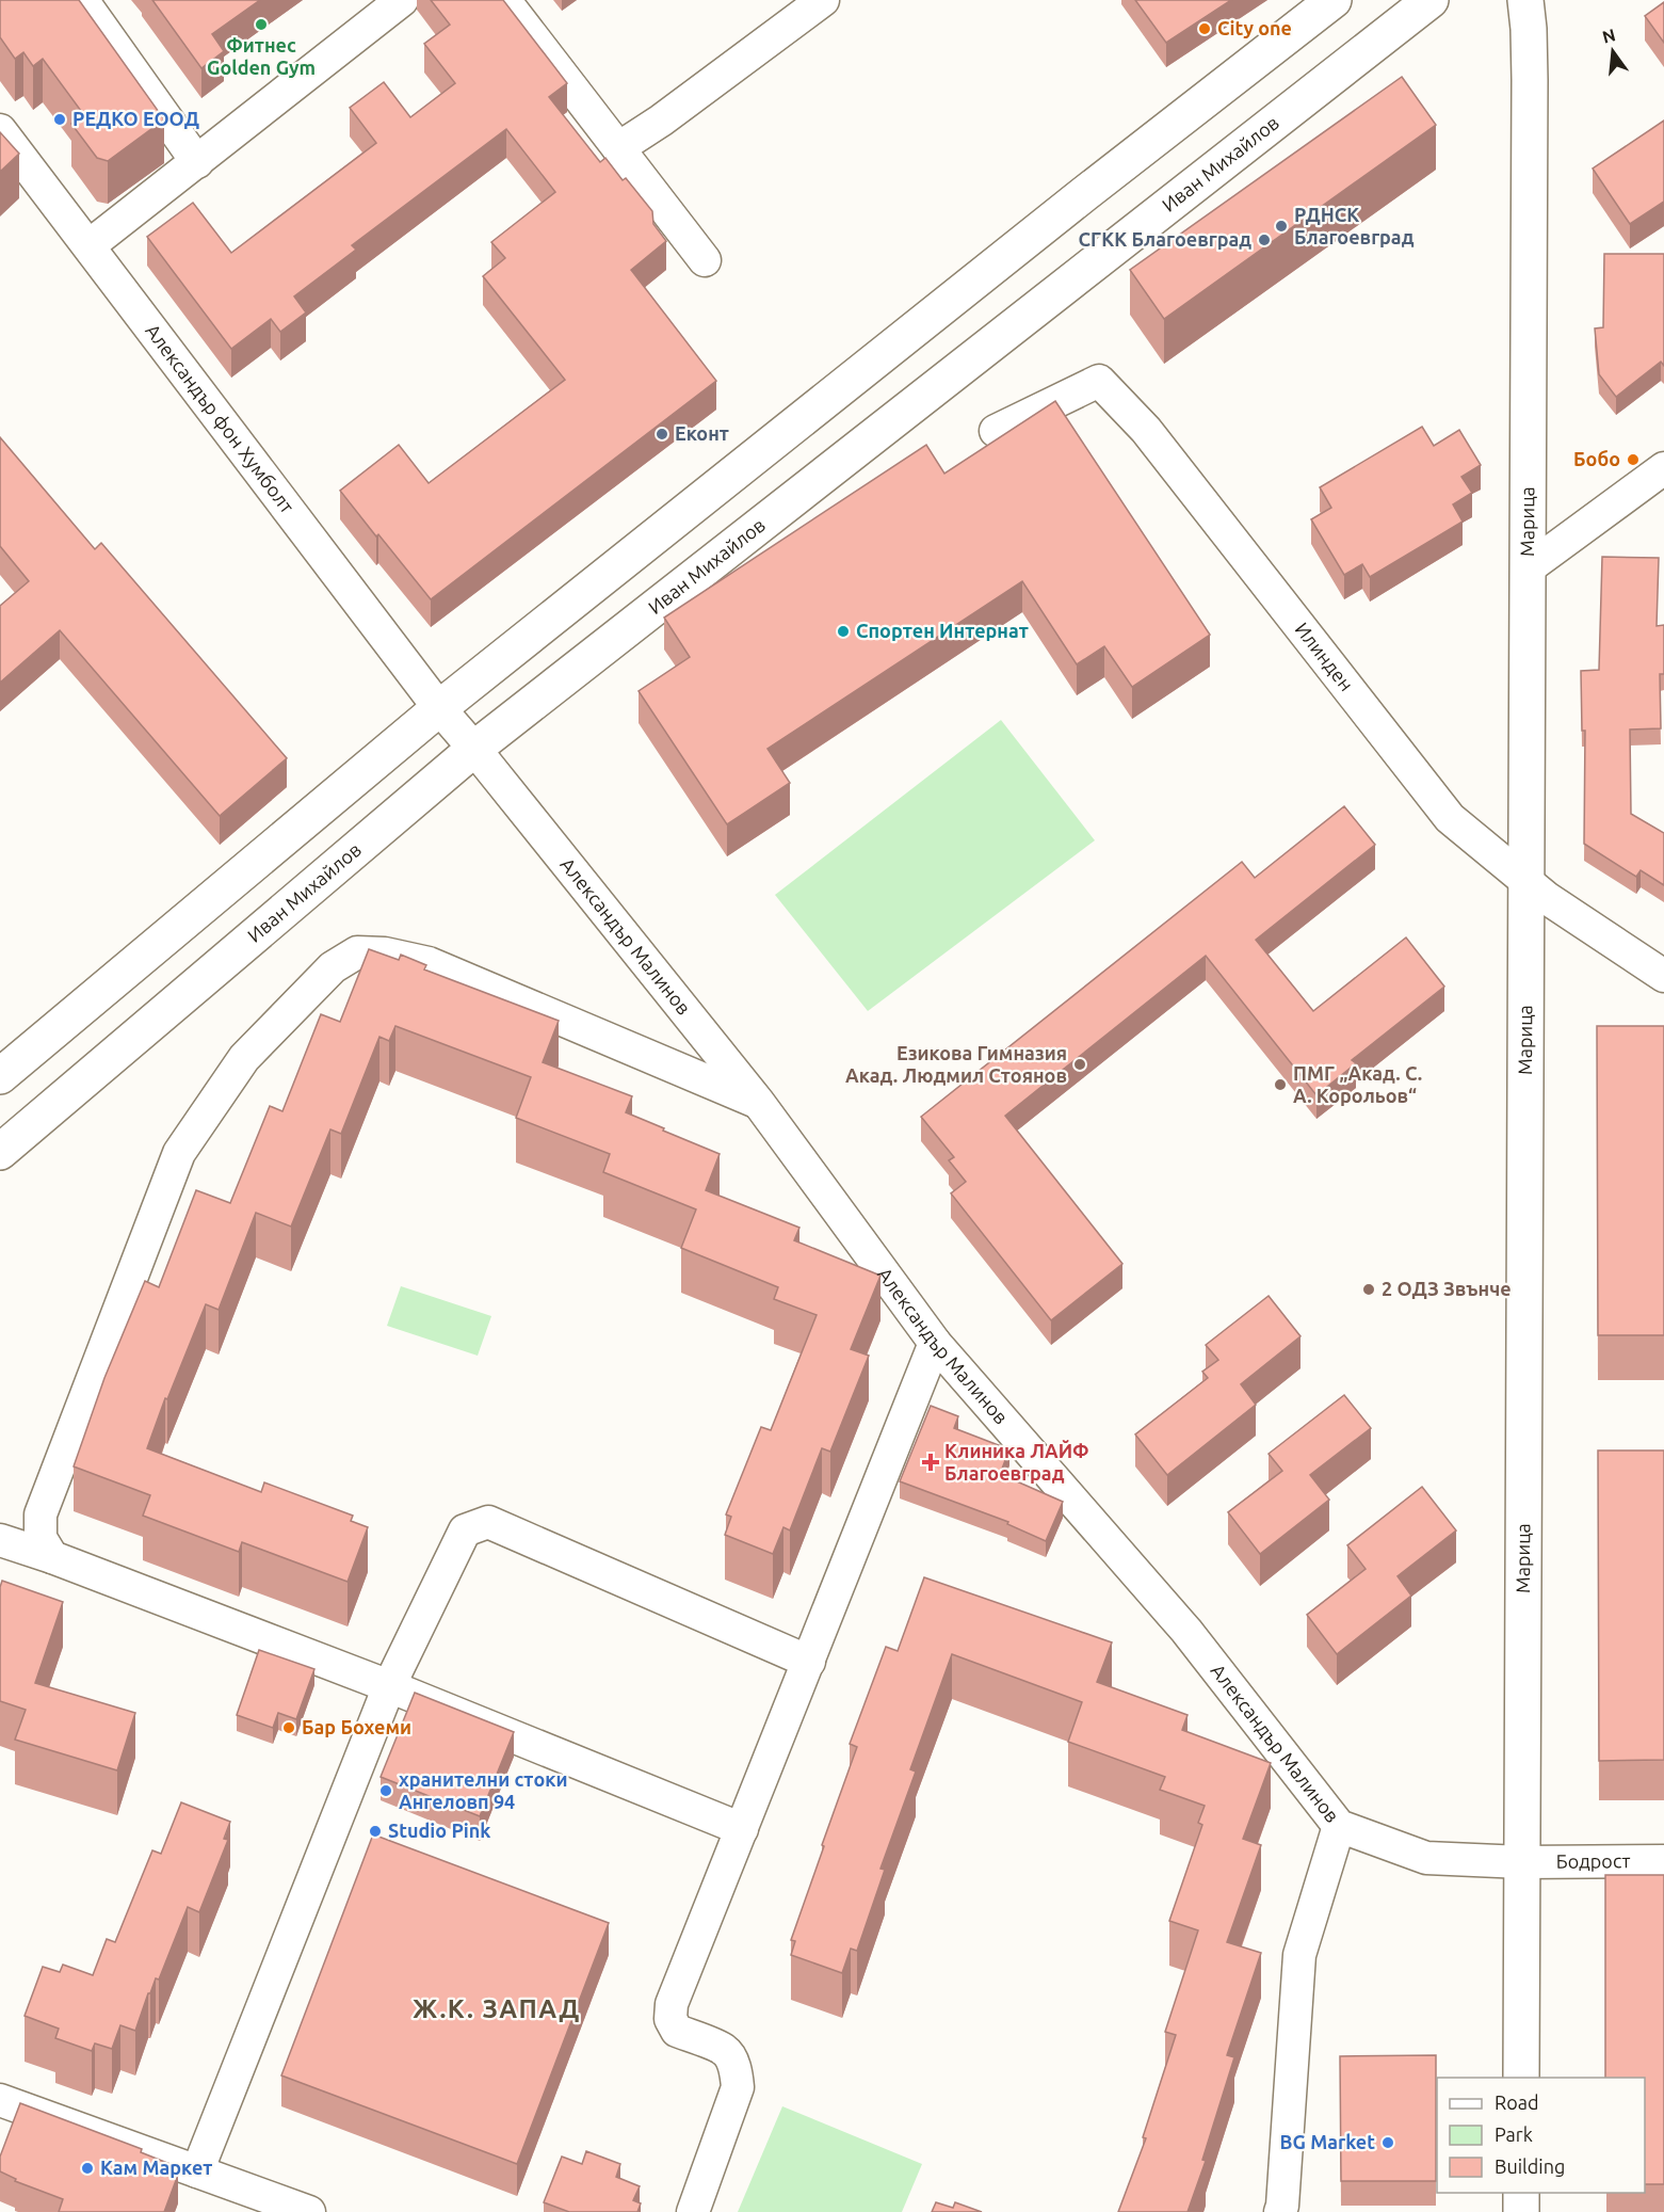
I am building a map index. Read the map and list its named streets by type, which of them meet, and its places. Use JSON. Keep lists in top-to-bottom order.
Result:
{
  "streets": {
    "street": [
      "Иван Михайлов",
      "Александър фон Хумболт",
      "Марица",
      "Илинден",
      "Александър Малинов",
      "Бодрост"
    ]
  },
  "crossings": [
    ["Иван Михайлов", "Александър Малинов"],
    ["Александър фон Хумболт", "Александър Малинов"],
    ["Марица", "Илинден"],
    ["Марица", "Александър Малинов"],
    ["Марица", "Бодрост"],
    ["Александър Малинов", "Бодрост"]
  ],
  "districts": ["Ж.К. ЗАПАД"],
  "places": {
    "other": [
      "Фитнес Golden Gym",
      "City one",
      "РЕДКО ЕООД",
      "РДНСК Благоевград",
      "СГКК Благоевград",
      "Еконт",
      "Бобо",
      "Спортен Интернат",
      "Езикова Гимназия Акад. Людмил Стоянов",
      "ПМГ „Акад. С. А. Корольов“",
      "2 ОДЗ Звънче",
      "Бар Бохеми",
      "хранителни стоки Ангеловп 94",
      "Studio Pink",
      "BG Market",
      "Кам Маркет"
    ],
    "health": ["Клиника ЛАЙФ Благоевград"]
  },
  "legend": ["Road", "Park", "Building"],
  "north": "top"
}
